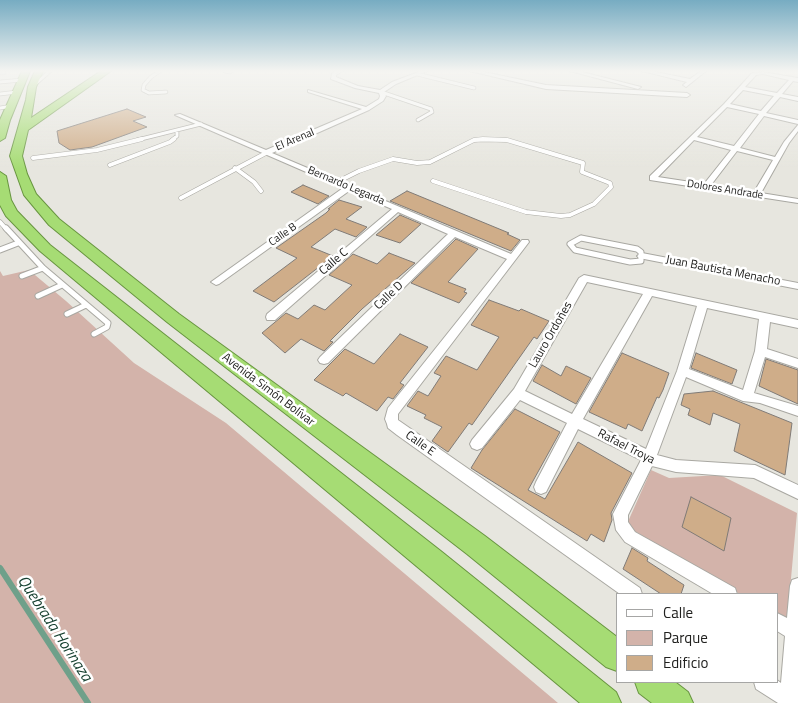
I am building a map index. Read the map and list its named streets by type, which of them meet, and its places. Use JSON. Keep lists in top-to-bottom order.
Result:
{
  "streets": {
    "highway": ["Avenida Simón Bolívar"],
    "street": [
      "El Arenal",
      "Bernardo Legarda",
      "Dolores Andrade",
      "Calle B",
      "Calle C",
      "Juan Bautista Menacho",
      "Calle D",
      "Lauro Ordoñes",
      "Calle E",
      "Rafael Troya"
    ]
  },
  "crossings": [
    ["El Arenal", "Bernardo Legarda"],
    ["Bernardo Legarda", "Calle B"],
    ["Bernardo Legarda", "Calle C"],
    ["Bernardo Legarda", "Calle D"],
    ["Bernardo Legarda", "Calle E"],
    ["Lauro Ordoñes", "Rafael Troya"]
  ],
  "water": ["Quebrada Horinaza"],
  "legend": ["Calle", "Parque", "Edificio"]
}
